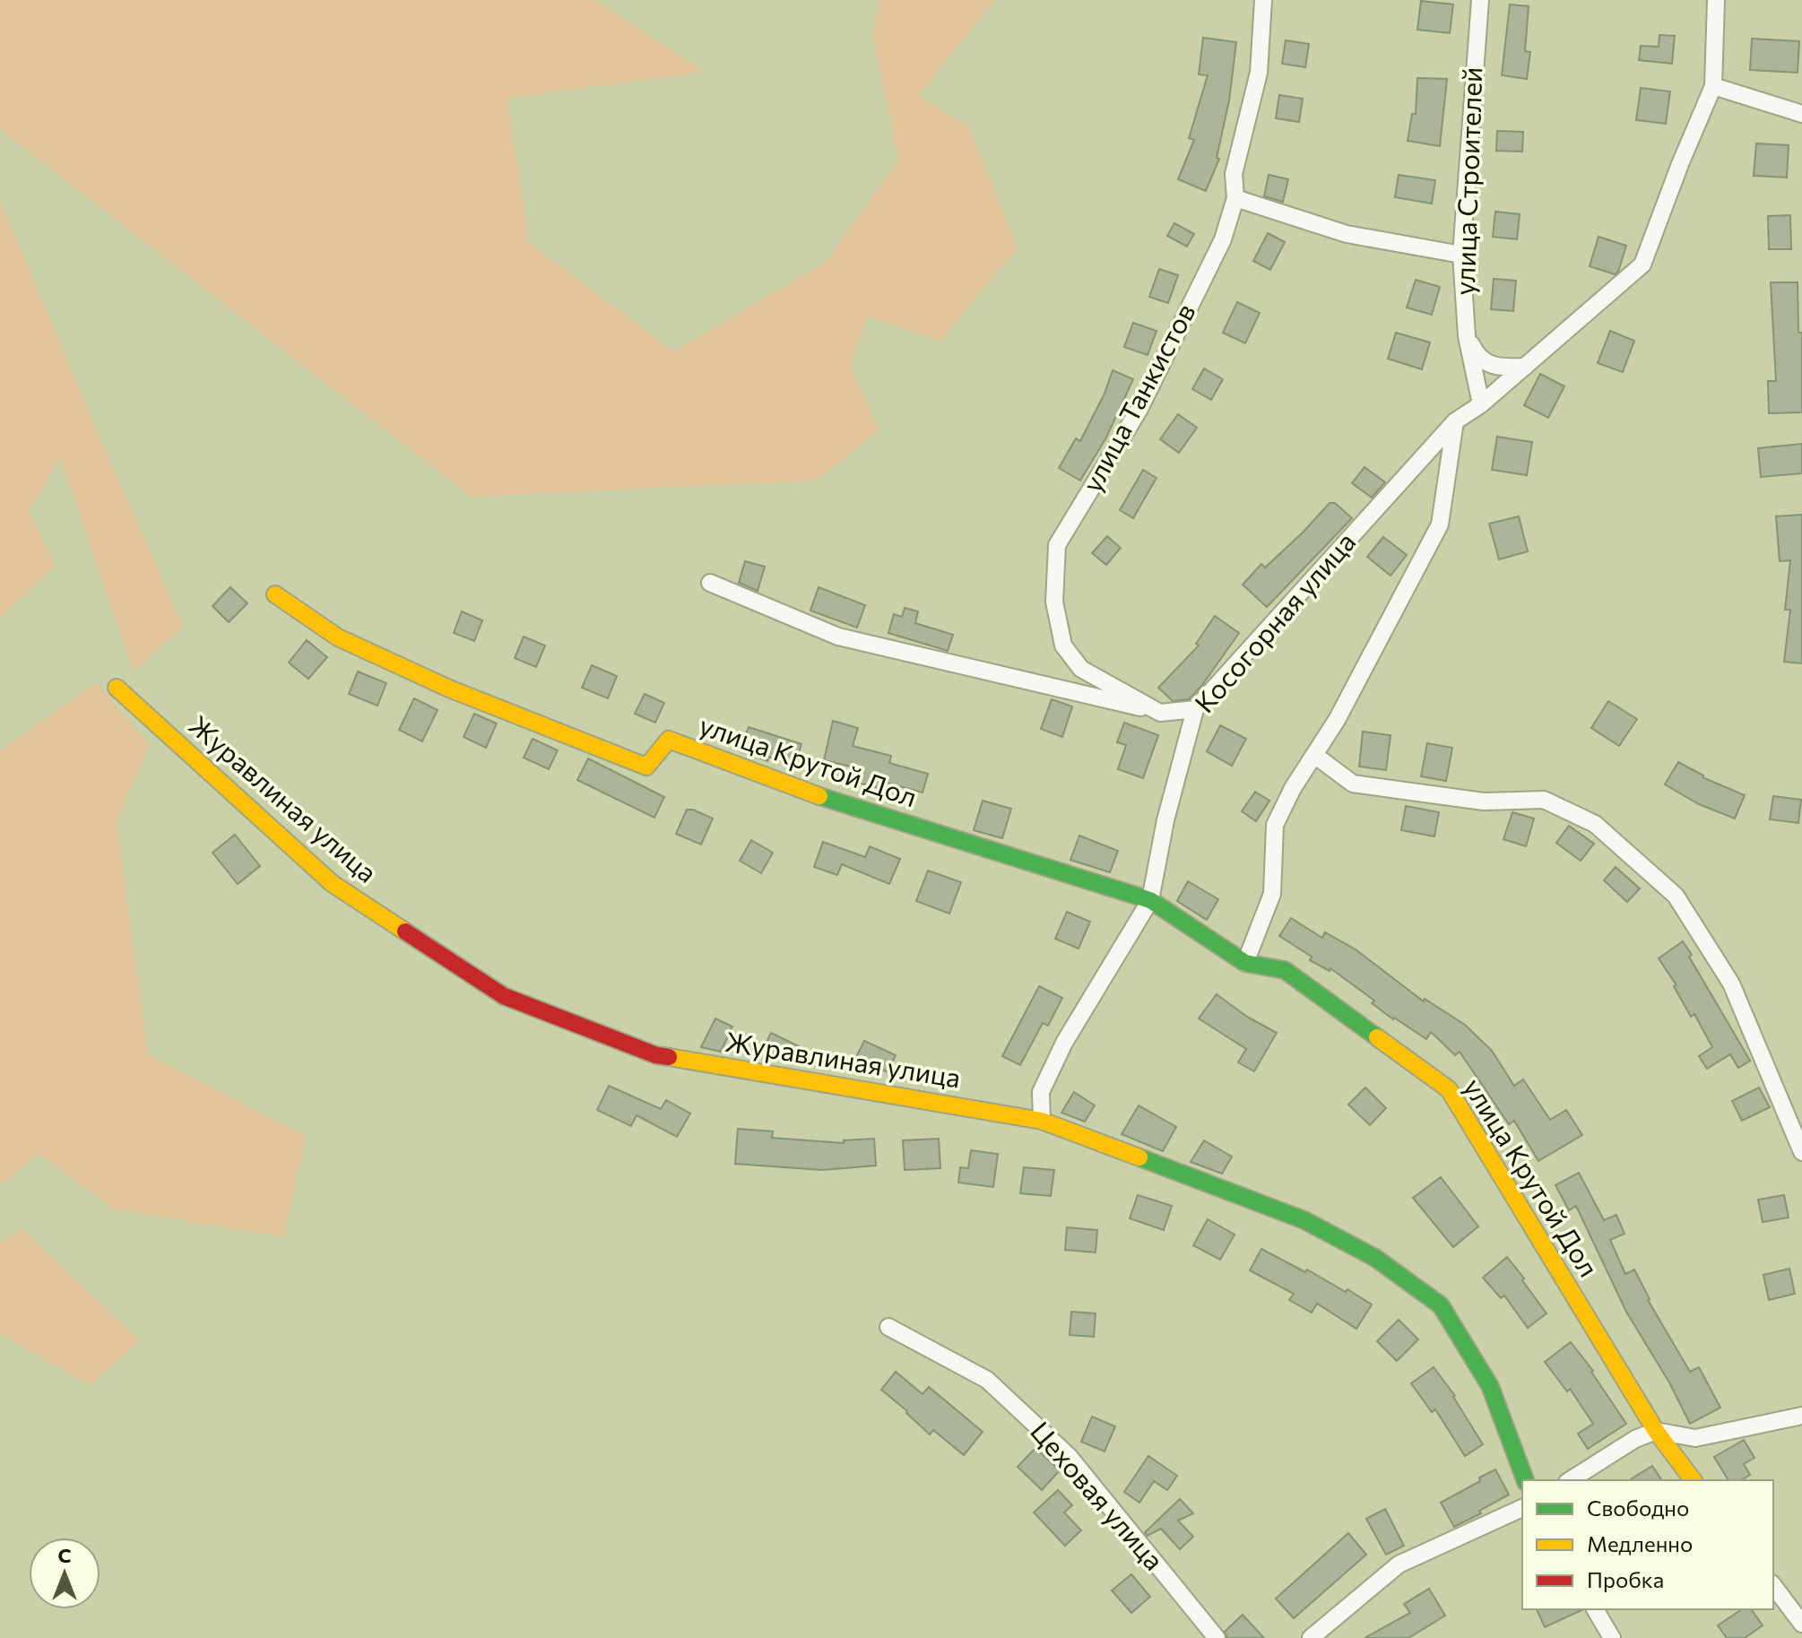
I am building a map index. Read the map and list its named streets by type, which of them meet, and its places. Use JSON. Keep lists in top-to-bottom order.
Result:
{
  "streets": {
    "street": [
      "улица Строителей",
      "улица Танкистов",
      "Косогорная улица",
      "улица Крутой Дол",
      "Журавлиная улица",
      "Цеховая улица"
    ]
  },
  "crossings": [
    ["улица Строителей", "Косогорная улица"],
    ["улица Танкистов", "Косогорная улица"],
    ["Косогорная улица", "улица Крутой Дол"]
  ],
  "legend": ["Свободно", "Медленно", "Пробка"],
  "north": "top"
}
